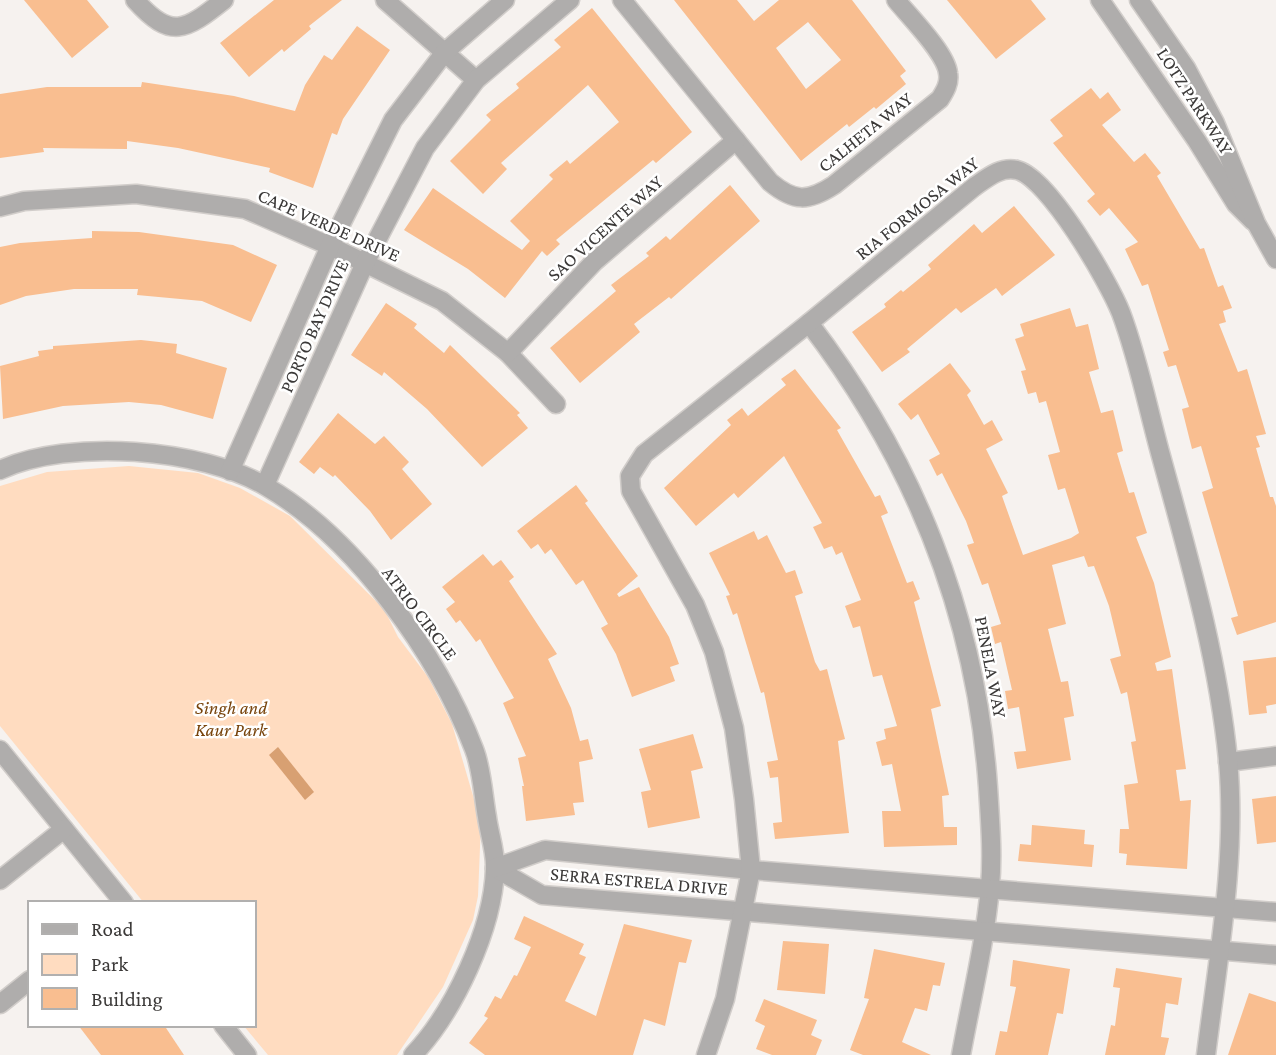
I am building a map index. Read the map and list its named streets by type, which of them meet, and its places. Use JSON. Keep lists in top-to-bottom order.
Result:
{
  "streets": {
    "street": [
      "LOTZ PARKWAY",
      "CALHETA WAY",
      "RIA FORMOSA WAY",
      "CAPE VERDE DRIVE",
      "SAO VICENTE WAY",
      "PORTO BAY DRIVE",
      "ATRIO CIRCLE",
      "PENELA WAY",
      "SERRA ESTRELA DRIVE"
    ]
  },
  "crossings": [
    ["CALHETA WAY", "SAO VICENTE WAY"],
    ["RIA FORMOSA WAY", "PENELA WAY"],
    ["RIA FORMOSA WAY", "SERRA ESTRELA DRIVE"],
    ["CAPE VERDE DRIVE", "SAO VICENTE WAY"],
    ["CAPE VERDE DRIVE", "PORTO BAY DRIVE"],
    ["PORTO BAY DRIVE", "ATRIO CIRCLE"],
    ["ATRIO CIRCLE", "SERRA ESTRELA DRIVE"],
    ["PENELA WAY", "SERRA ESTRELA DRIVE"]
  ],
  "parks": ["Singh and Kaur Park"],
  "legend": ["Road", "Park", "Building"]
}
